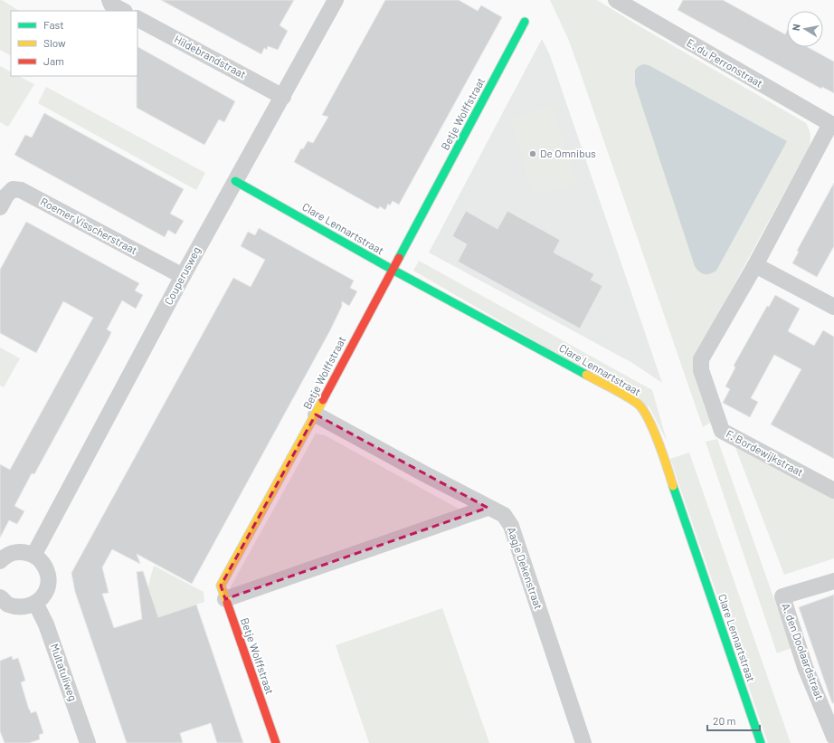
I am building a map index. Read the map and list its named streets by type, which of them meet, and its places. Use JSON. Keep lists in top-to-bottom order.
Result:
{
  "streets": {
    "street": [
      "Hildebrandstraat",
      "E. du Perronstraat",
      "Betje Wolffstraat",
      "Roemer Visscherstraat",
      "Clare Lennartstraat",
      "Couperusweg",
      "F. Bordewijkstraat",
      "Aagje Dekenstraat",
      "A. den Doolaardstraat",
      "Multatuliweg"
    ]
  },
  "crossings": [
    ["Hildebrandstraat", "Couperusweg"],
    ["E. du Perronstraat", "F. Bordewijkstraat"],
    ["Betje Wolffstraat", "Clare Lennartstraat"],
    ["Betje Wolffstraat", "Aagje Dekenstraat"],
    ["Roemer Visscherstraat", "Couperusweg"],
    ["Clare Lennartstraat", "Couperusweg"]
  ],
  "places": ["De Omnibus"],
  "legend": ["Fast", "Slow", "Jam"],
  "scale_bar": "20 m",
  "north": "left"
}
